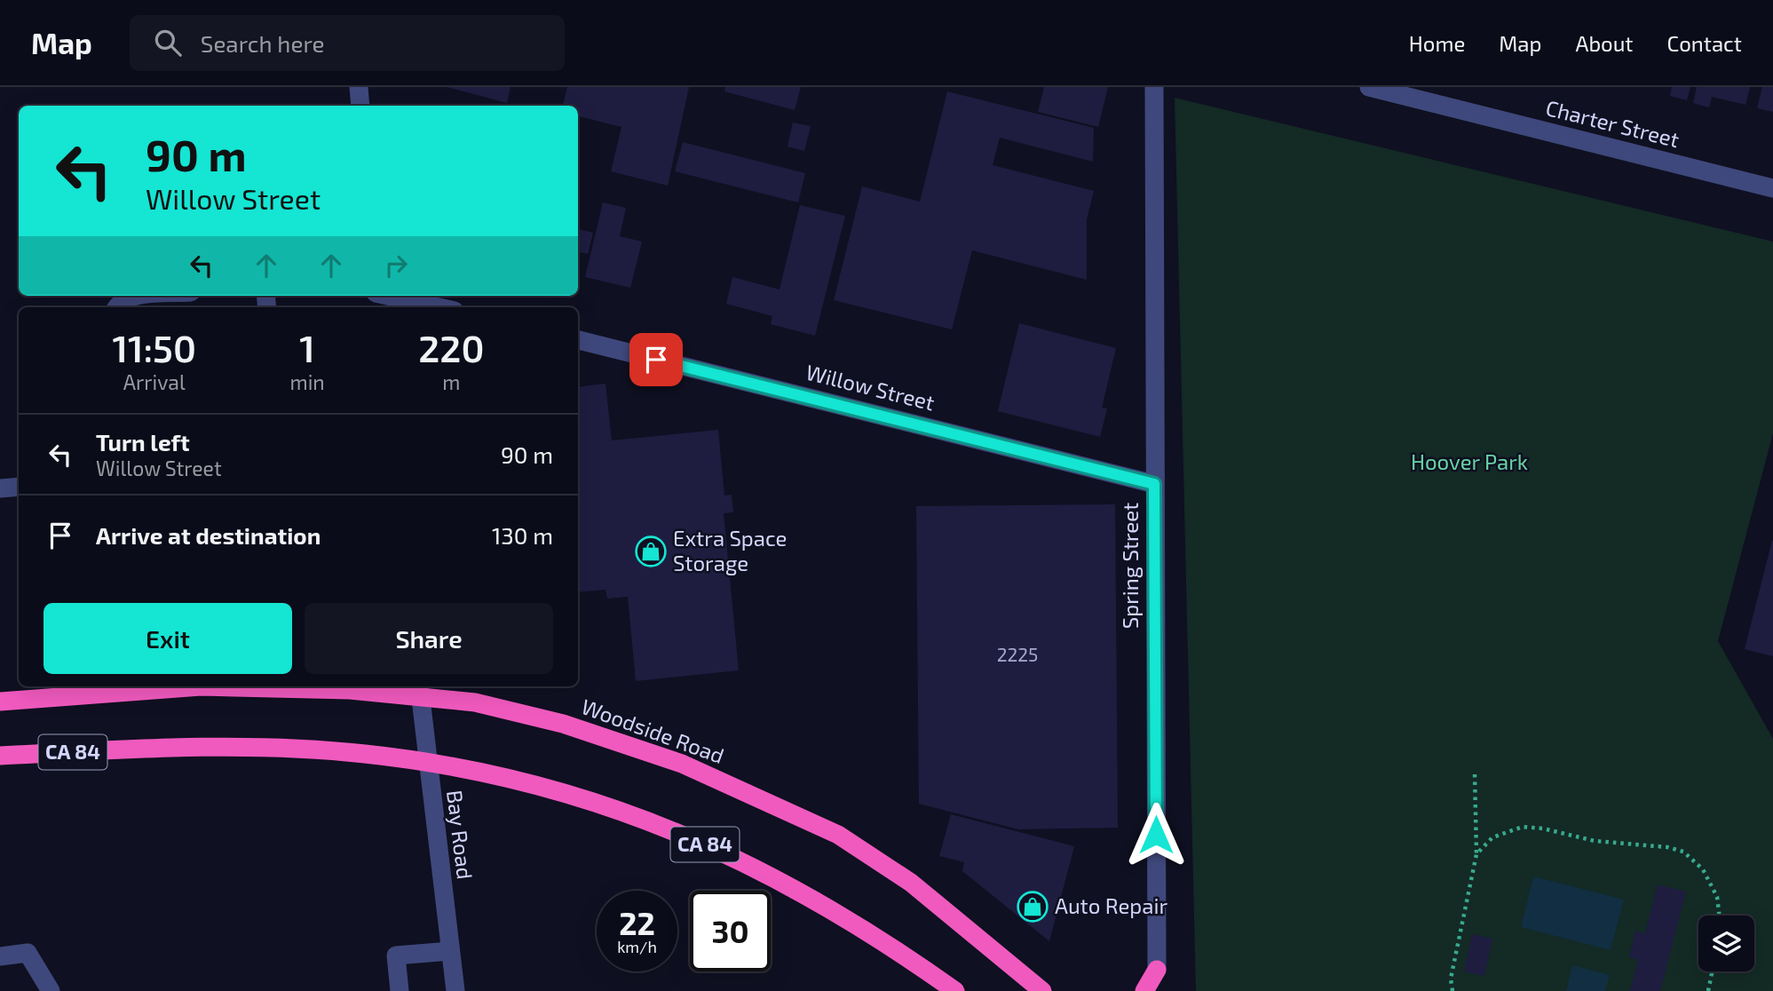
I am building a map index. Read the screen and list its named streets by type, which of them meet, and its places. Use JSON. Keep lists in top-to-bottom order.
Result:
{
  "streets": {
    "highway": ["Woodside Road", "CA 84"],
    "street": [
      "Charter Street",
      "Willow Street",
      "Spring Street",
      "Bay Road"
    ]
  },
  "crossings": [
    ["Willow Street", "Spring Street"],
    ["Woodside Road", "Bay Road"],
    ["CA 84", "Bay Road"]
  ],
  "parks": ["Hoover Park"],
  "places": {
    "shop": ["Extra Space Storage", "Auto Repair"]
  },
  "house_numbers": ["2225"],
  "page": {
    "header": "Map",
    "search": "Search here",
    "nav": [
      "Home",
      "Map",
      "About",
      "Contact"
    ],
    "turn": ["90 m", "Willow Street"],
    "eta": [
      "11:50",
      "Arrival",
      "1",
      "min",
      "220",
      "m"
    ],
    "list": [
      {
        "name": "Turn left",
        "note": "Willow Street",
        "value": "90 m"
      },
      {
        "name": "Arrive at destination",
        "value": "130 m"
      }
    ],
    "buttons": ["Exit", "Share"],
    "speed": "22 km/h",
    "limit": "30"
  }
}
